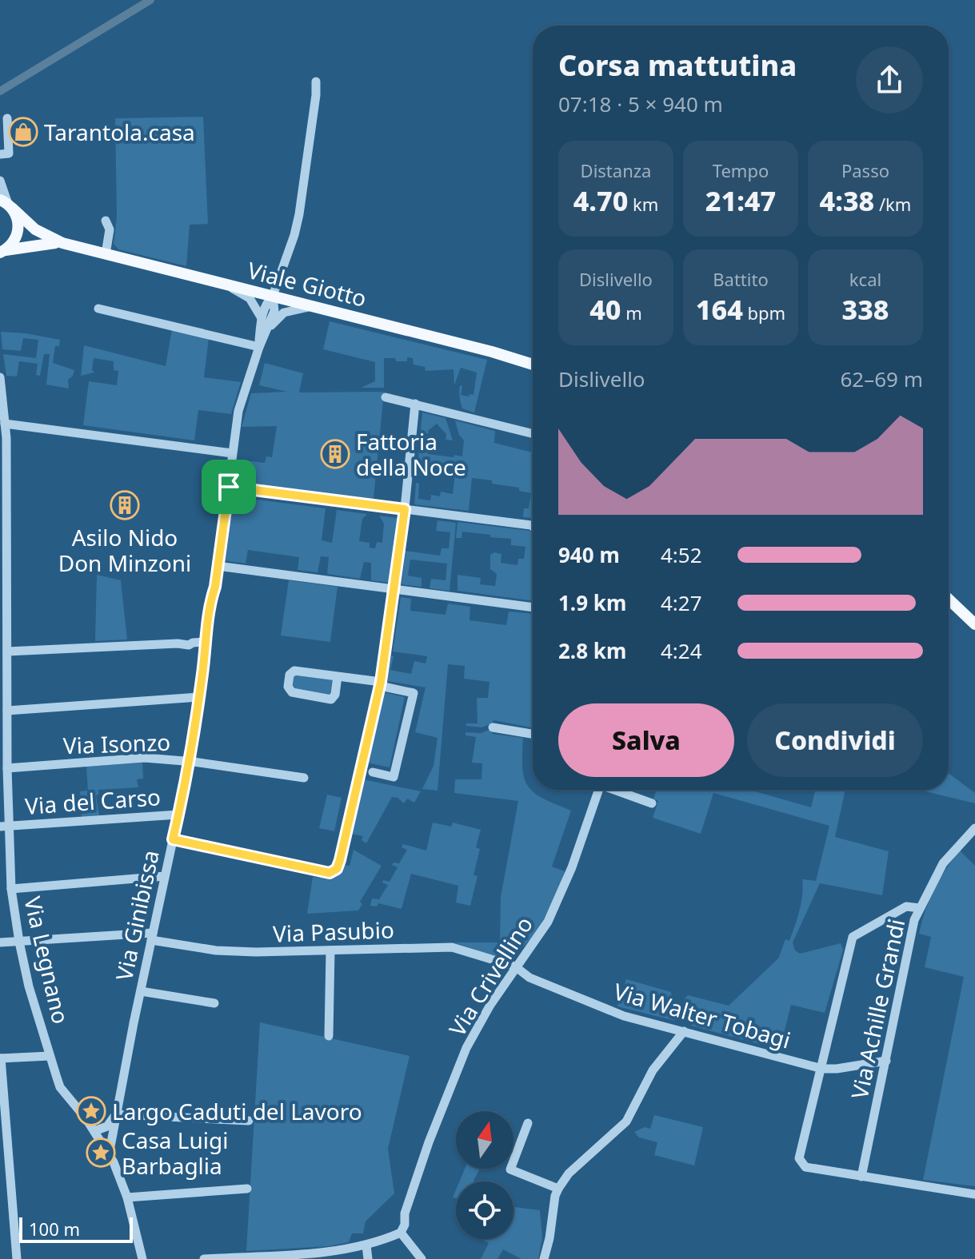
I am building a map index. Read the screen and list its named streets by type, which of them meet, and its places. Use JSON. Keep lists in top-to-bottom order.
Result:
{
  "streets": {
    "main road": ["Viale Giotto"],
    "street": [
      "Via Isonzo",
      "Via del Carso",
      "Via Ginibissa",
      "Via Pasubio",
      "Via Legnano",
      "Via Crivellino",
      "Via Achille Grandi",
      "Via Walter Tobagi"
    ]
  },
  "crossings": [
    ["Viale Giotto", "Via Ginibissa"],
    ["Via Isonzo", "Via Ginibissa"],
    ["Via Isonzo", "Via Legnano"],
    ["Via del Carso", "Via Ginibissa"],
    ["Via del Carso", "Via Legnano"],
    ["Via Ginibissa", "Via Pasubio"],
    ["Via Ginibissa", "Via Legnano"],
    ["Via Pasubio", "Via Legnano"],
    ["Via Pasubio", "Via Crivellino"],
    ["Via Pasubio", "Via Walter Tobagi"],
    ["Via Crivellino", "Via Walter Tobagi"],
    ["Via Achille Grandi", "Via Walter Tobagi"]
  ],
  "places": {
    "shop": ["Tarantola.casa"],
    "building": ["Fattoria della Noce", "Asilo Nido Don Minzoni"],
    "place": ["Largo Caduti del Lavoro", "Casa Luigi Barbaglia"]
  },
  "scale_bar": "100 m",
  "north": "top",
  "page": {
    "heading": ["Corsa mattutina", "07:18 · 5 × 940 m"],
    "stats": [
      ["Distanza", "4.70 km"],
      ["Tempo", "21:47"],
      ["Passo", "4:38 /km"],
      ["Dislivello", "40 m"],
      ["Battito", "164 bpm"],
      ["kcal", "338"]
    ],
    "chart": ["Dislivello", "62–69 m"],
    "list": [
      {
        "name": "940 m",
        "note": "4:52"
      },
      {
        "name": "1.9 km",
        "note": "4:27"
      },
      {
        "name": "2.8 km",
        "note": "4:24"
      }
    ],
    "buttons": ["Salva", "Condividi"],
    "scale": "100 m"
  }
}
